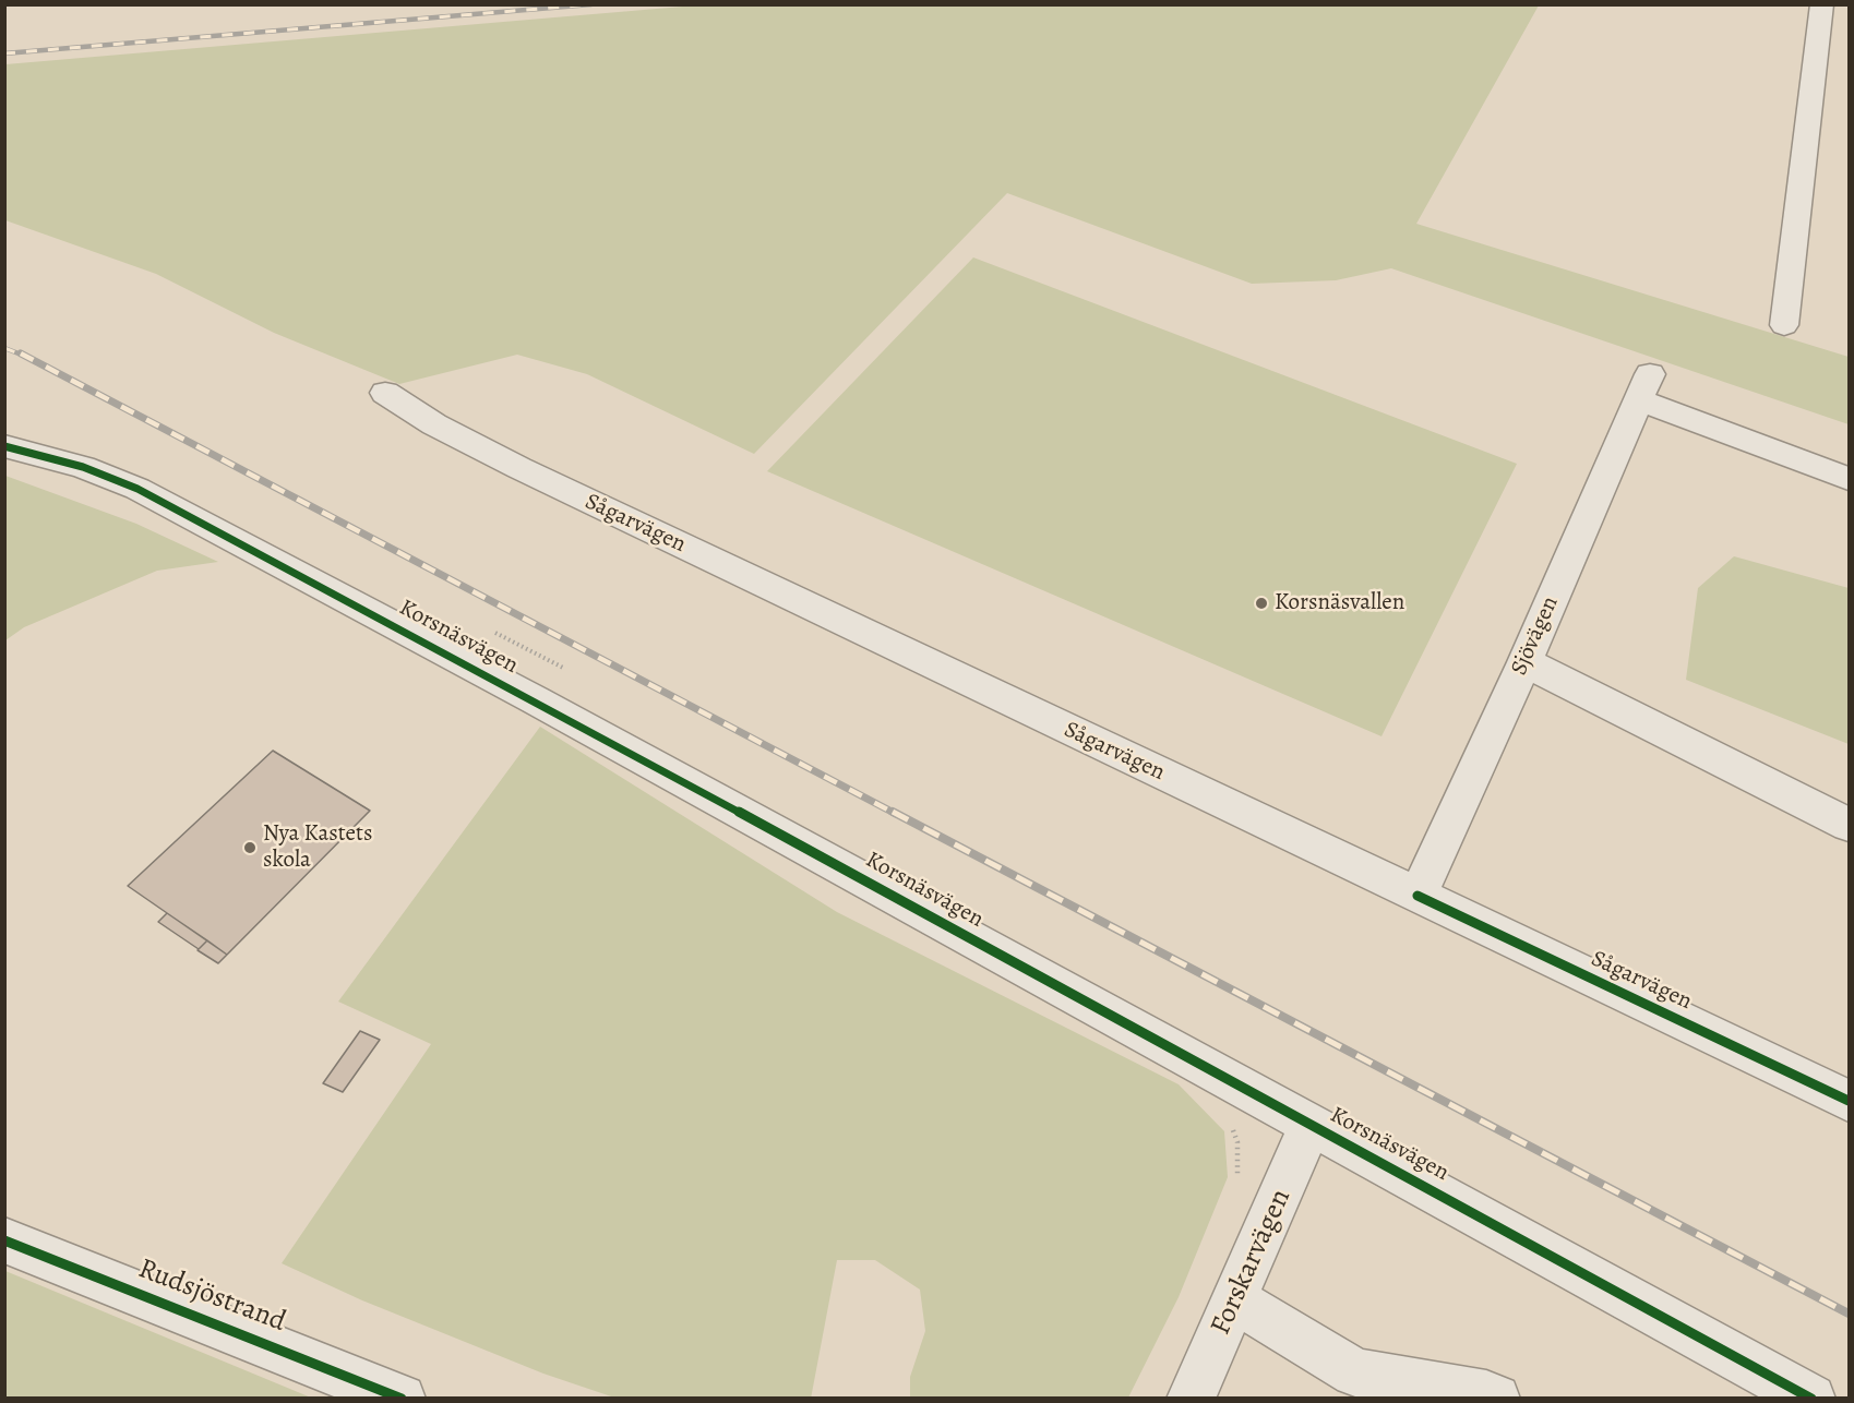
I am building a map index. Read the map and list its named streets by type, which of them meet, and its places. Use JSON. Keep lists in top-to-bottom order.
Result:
{
  "streets": {
    "street": [
      "Sågarvägen",
      "Sjövägen",
      "Korsnäsvägen",
      "Forskarvägen",
      "Rudsjöstrand"
    ]
  },
  "crossings": [
    ["Sågarvägen", "Sjövägen"],
    ["Korsnäsvägen", "Forskarvägen"]
  ],
  "places": ["Korsnäsvallen", "Nya Kastets skola"]
}
